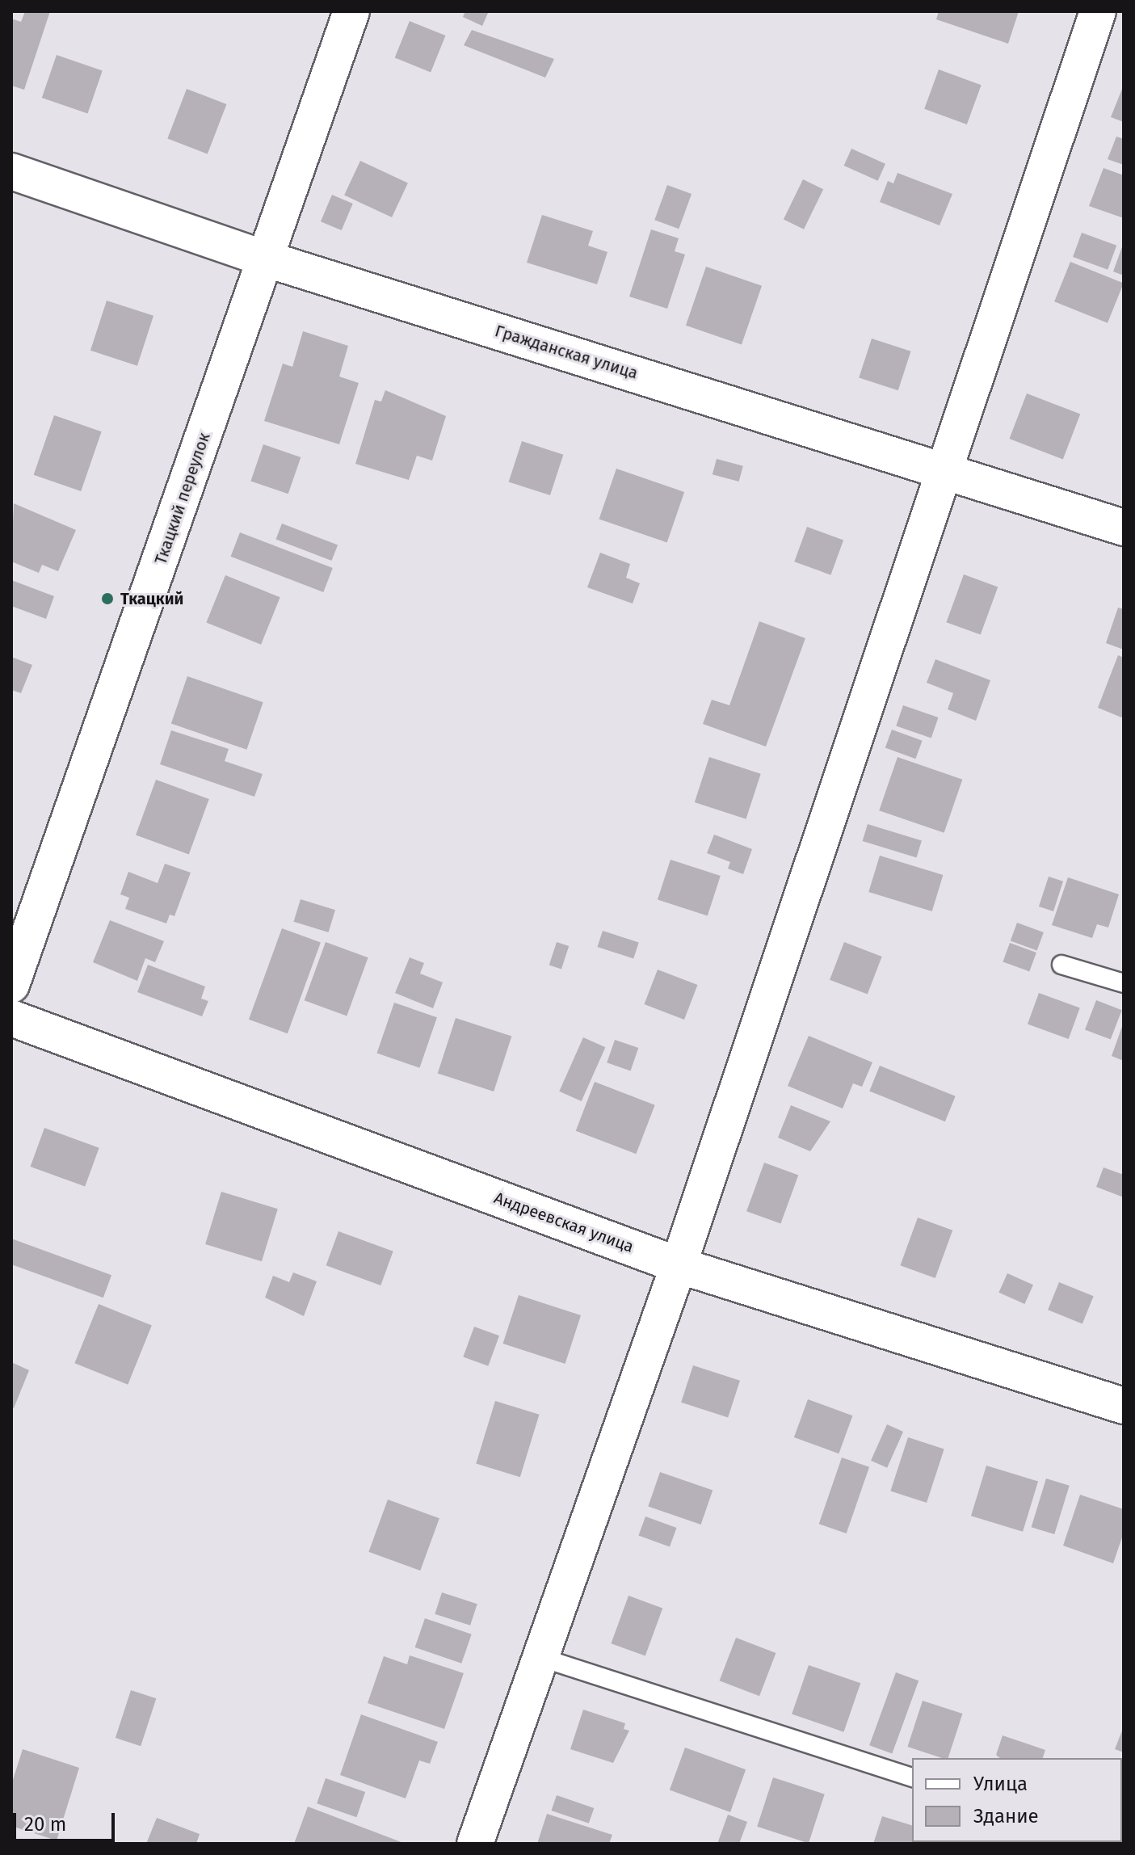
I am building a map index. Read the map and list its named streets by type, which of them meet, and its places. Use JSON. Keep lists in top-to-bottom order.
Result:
{
  "streets": {
    "street": ["Гражданская улица", "Ткацкий переулок", "Андреевская улица"]
  },
  "crossings": [
    ["Гражданская улица", "Ткацкий переулок"]
  ],
  "places": ["Ткацкий"],
  "legend": ["Улица", "Здание"],
  "scale_bar": "20 m"
}
